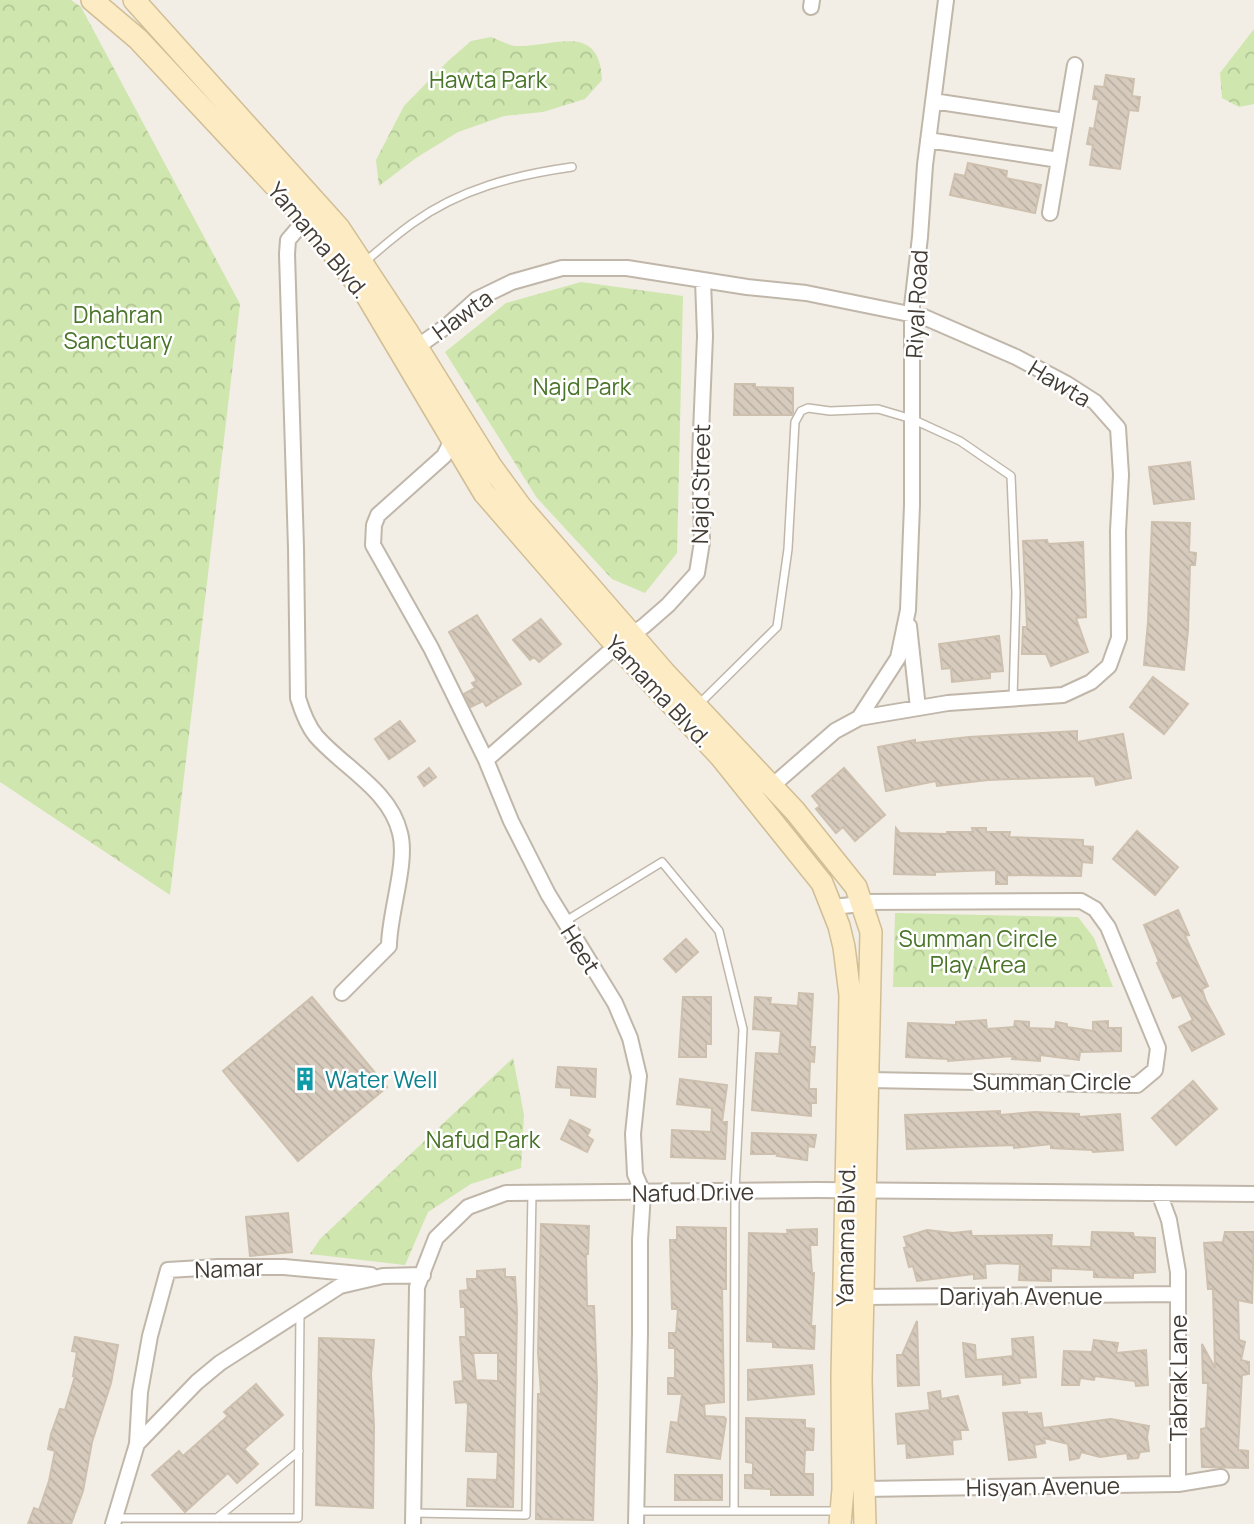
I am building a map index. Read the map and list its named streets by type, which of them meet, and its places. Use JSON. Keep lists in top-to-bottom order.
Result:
{
  "streets": {
    "main road": ["Yamama Blvd."],
    "street": [
      "Riyal Road",
      "Hawta",
      "Najd Street",
      "Heet",
      "Summan Circle",
      "Nafud Drive",
      "Namar",
      "Dariyah Avenue",
      "Tabrak Lane",
      "Hisyan Avenue"
    ]
  },
  "crossings": [
    ["Yamama Blvd.", "Hawta"],
    ["Yamama Blvd.", "Najd Street"],
    ["Yamama Blvd.", "Heet"],
    ["Yamama Blvd.", "Summan Circle"],
    ["Yamama Blvd.", "Nafud Drive"],
    ["Yamama Blvd.", "Dariyah Avenue"],
    ["Yamama Blvd.", "Hisyan Avenue"],
    ["Riyal Road", "Hawta"],
    ["Hawta", "Najd Street"],
    ["Najd Street", "Heet"],
    ["Heet", "Nafud Drive"],
    ["Nafud Drive", "Namar"],
    ["Nafud Drive", "Tabrak Lane"],
    ["Dariyah Avenue", "Tabrak Lane"],
    ["Tabrak Lane", "Hisyan Avenue"]
  ],
  "parks": [
    "Hawta Park",
    "Dhahran Sanctuary",
    "Najd Park",
    "Summan Circle Play Area",
    "Nafud Park"
  ],
  "places": {
    "building": ["Water Well"]
  }
}
